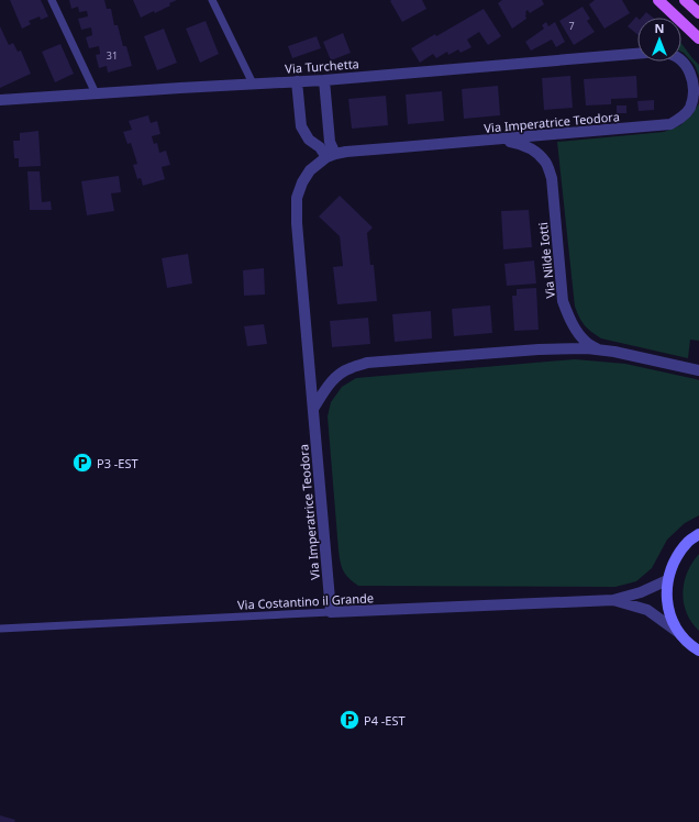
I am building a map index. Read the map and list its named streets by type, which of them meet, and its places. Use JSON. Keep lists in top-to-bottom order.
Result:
{
  "streets": {
    "street": [
      "Via Turchetta",
      "Via Imperatrice Teodora",
      "Via Nilde Iotti",
      "Via Costantino il Grande"
    ]
  },
  "crossings": [
    ["Via Imperatrice Teodora", "Via Nilde Iotti"],
    ["Via Imperatrice Teodora", "Via Costantino il Grande"]
  ],
  "places": {
    "parking": ["P3 -EST", "P4 -EST"]
  },
  "house_numbers": ["7", "31"],
  "north": "top"
}
